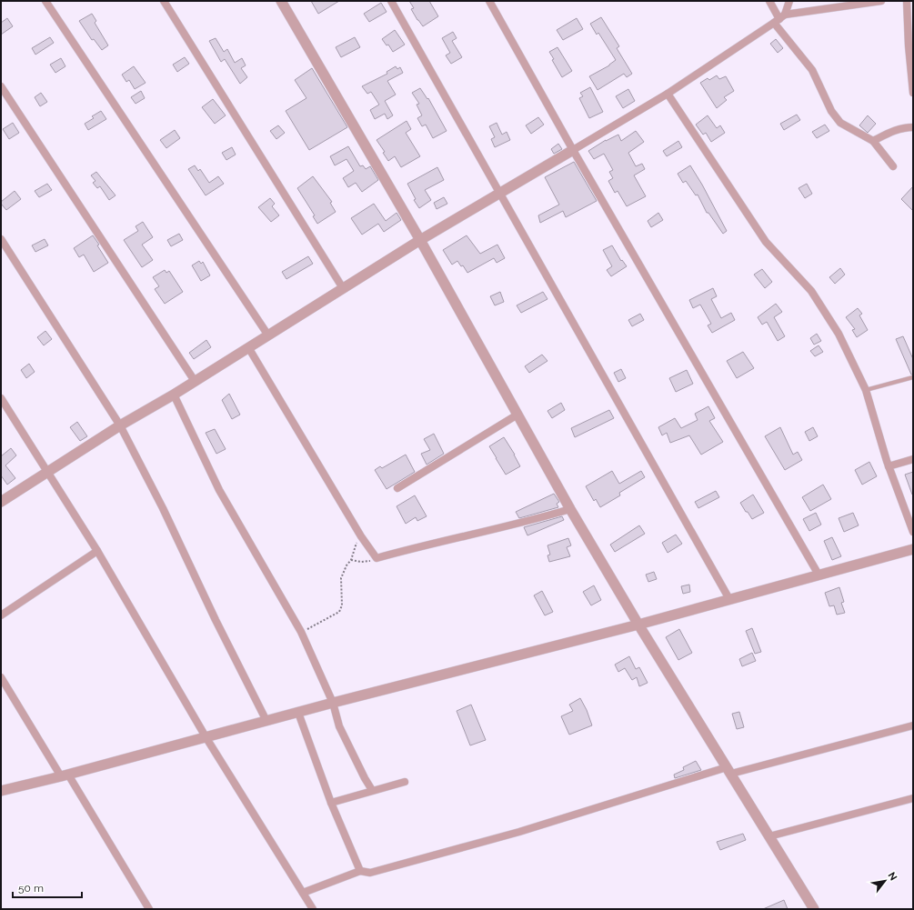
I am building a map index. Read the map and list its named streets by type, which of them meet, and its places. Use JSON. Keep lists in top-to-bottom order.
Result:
{
  "scale_bar": "50 m",
  "north": "top right"
}
